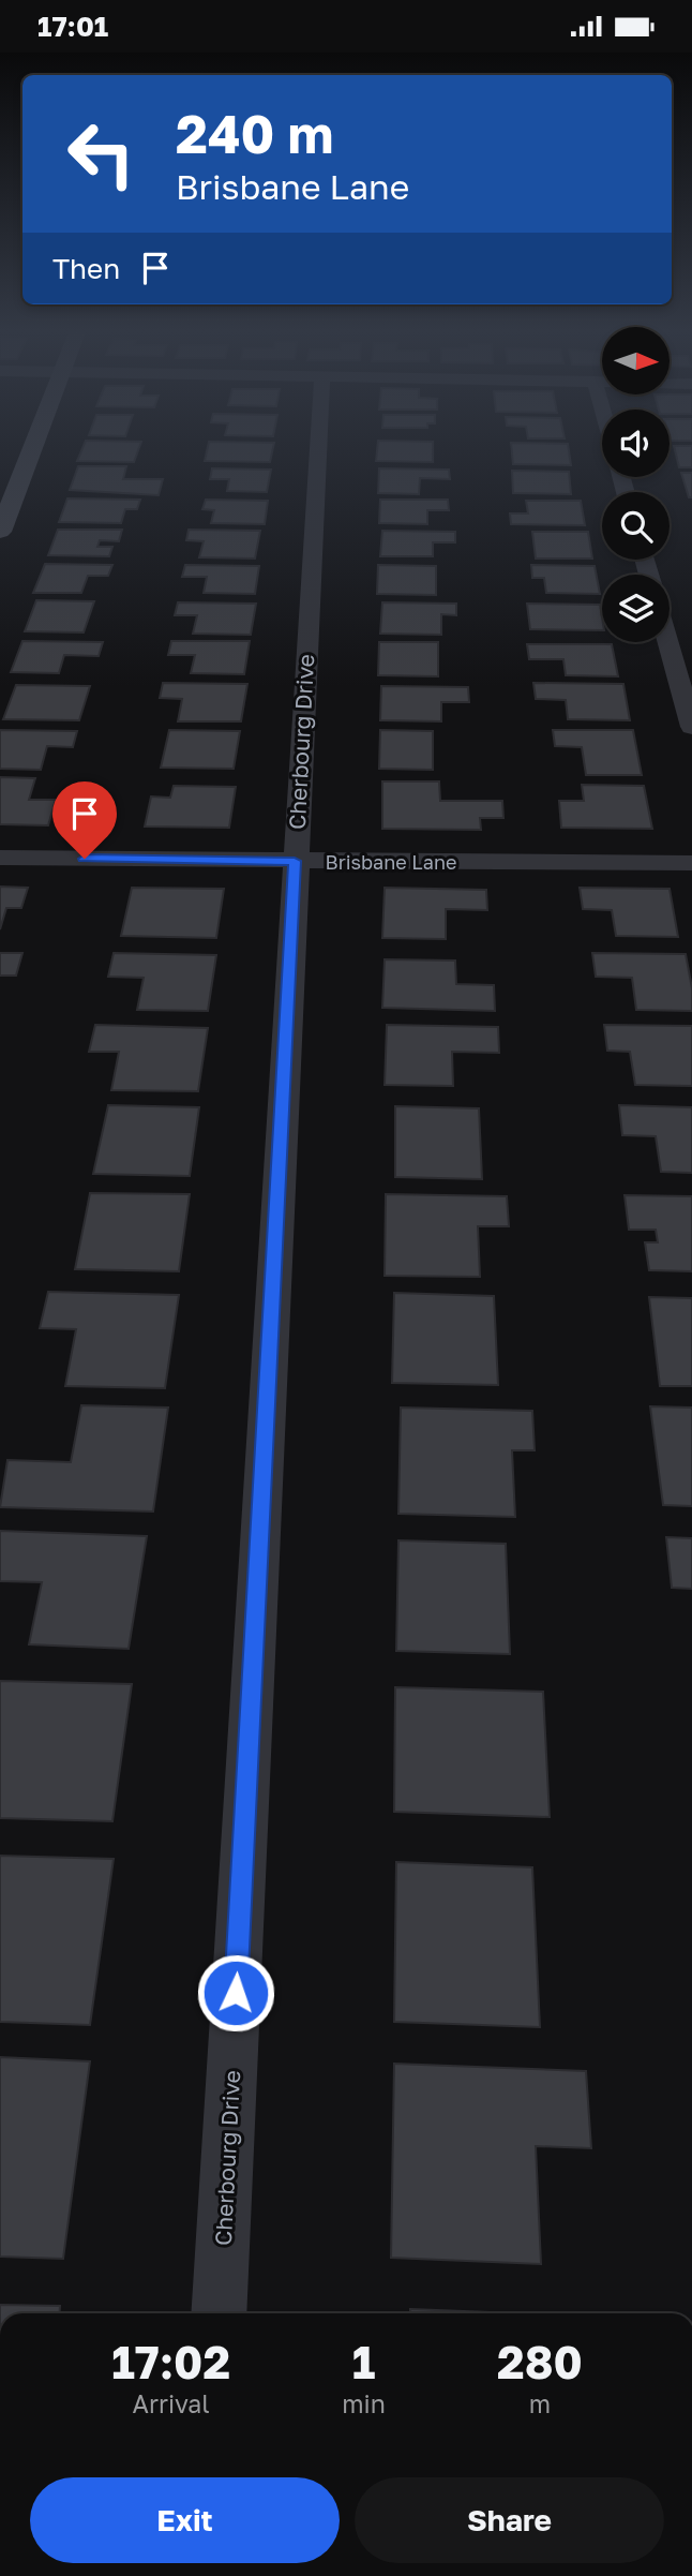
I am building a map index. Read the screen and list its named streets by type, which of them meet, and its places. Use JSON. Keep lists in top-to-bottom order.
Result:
{
  "streets": {
    "street": ["Cherbourg Drive", "Brisbane Lane"]
  },
  "crossings": [
    ["Cherbourg Drive", "Brisbane Lane"]
  ],
  "north": "right",
  "page": {
    "status": "17:01",
    "turn": ["240 m", "Brisbane Lane"],
    "then": "Then",
    "eta": [
      "17:02",
      "Arrival",
      "1",
      "min",
      "280",
      "m"
    ],
    "buttons": ["Exit", "Share"]
  }
}
